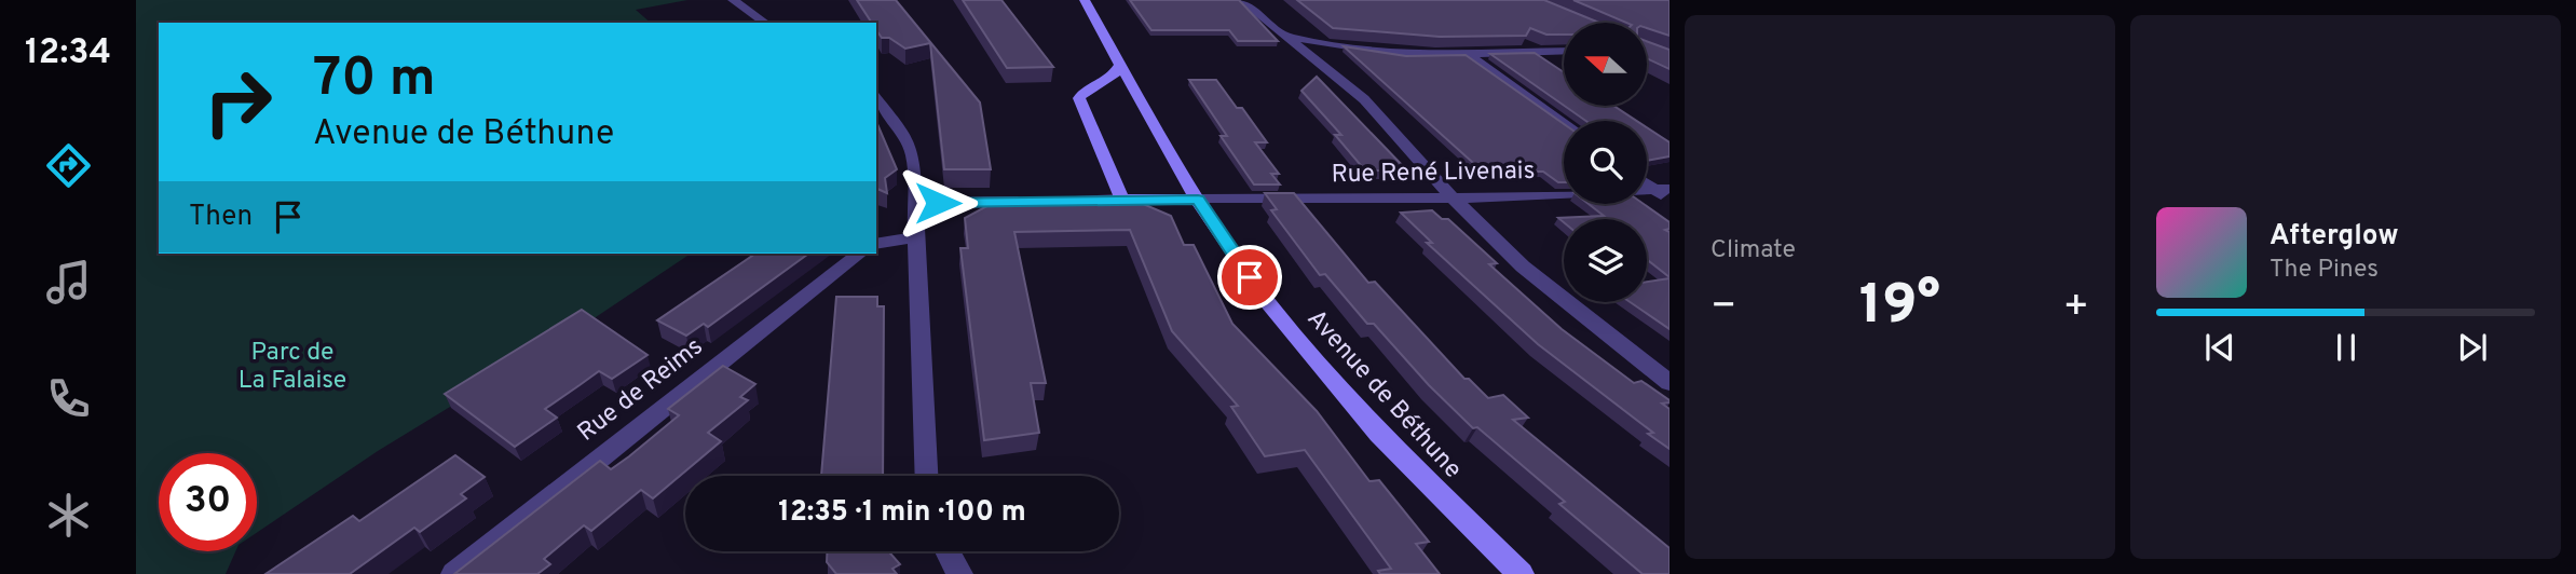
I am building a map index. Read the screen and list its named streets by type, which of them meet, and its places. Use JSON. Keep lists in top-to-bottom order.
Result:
{
  "streets": {
    "street": ["Rue René Livenais", "Rue de Reims", "Avenue de Béthune"]
  },
  "crossings": [
    ["Rue René Livenais", "Avenue de Béthune"]
  ],
  "parks": ["Parc de La Falaise"],
  "north": "left",
  "page": {
    "tabs": "12:34",
    "tile": "Climate",
    "turn": ["70 m", "Avenue de Béthune"],
    "then": "Then",
    "song": ["Afterglow", "The Pines"],
    "heat": ["−", "19°", "+"],
    "limit": "30",
    "trip": "12:35 · 1 min · 100 m"
  }
}
